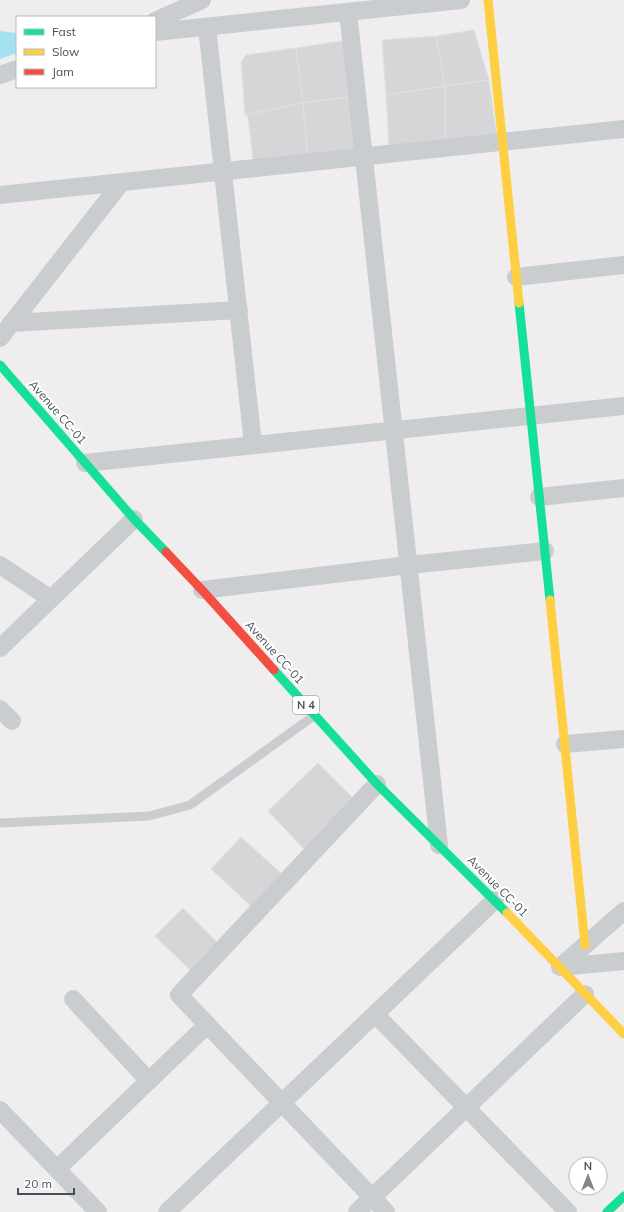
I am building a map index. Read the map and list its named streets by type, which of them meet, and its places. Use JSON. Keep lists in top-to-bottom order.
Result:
{
  "streets": {
    "street": ["Avenue CC-01", "N 4"]
  },
  "legend": ["Fast", "Slow", "Jam"],
  "scale_bar": "20 m",
  "north": "top"
}
